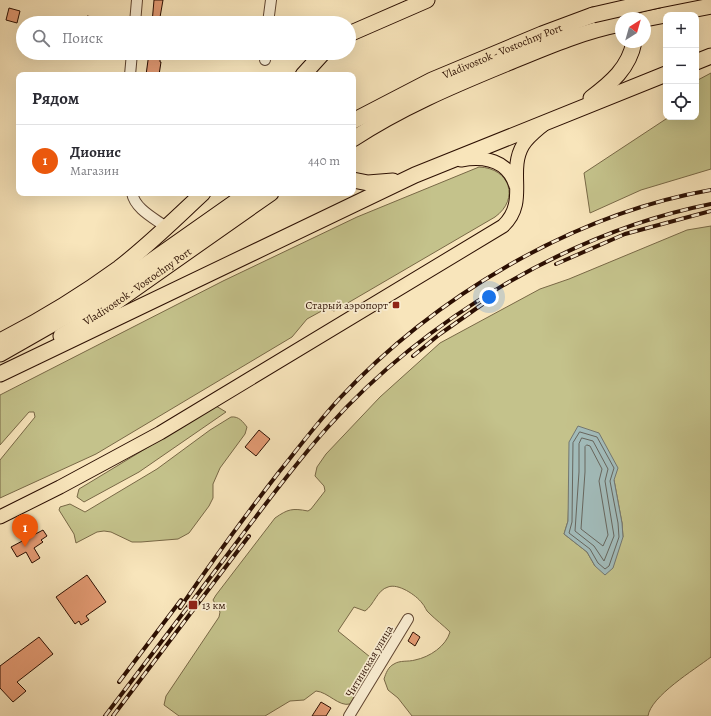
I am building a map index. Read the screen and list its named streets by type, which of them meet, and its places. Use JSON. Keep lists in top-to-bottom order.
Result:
{
  "streets": {
    "highway": ["Vladivostok - Vostochny Port"],
    "street": ["Читинская улица"]
  },
  "places": {
    "transit": ["Старый аэропорт", "13 км"]
  },
  "north": "top right",
  "page": {
    "map_buttons": ["+", "−"],
    "search": "Поиск",
    "heading": "Рядом",
    "list": [
      {
        "mark": "1",
        "name": "Дионис",
        "note": "Магазин",
        "value": "440 m"
      }
    ],
    "pins": "1"
  }
}
